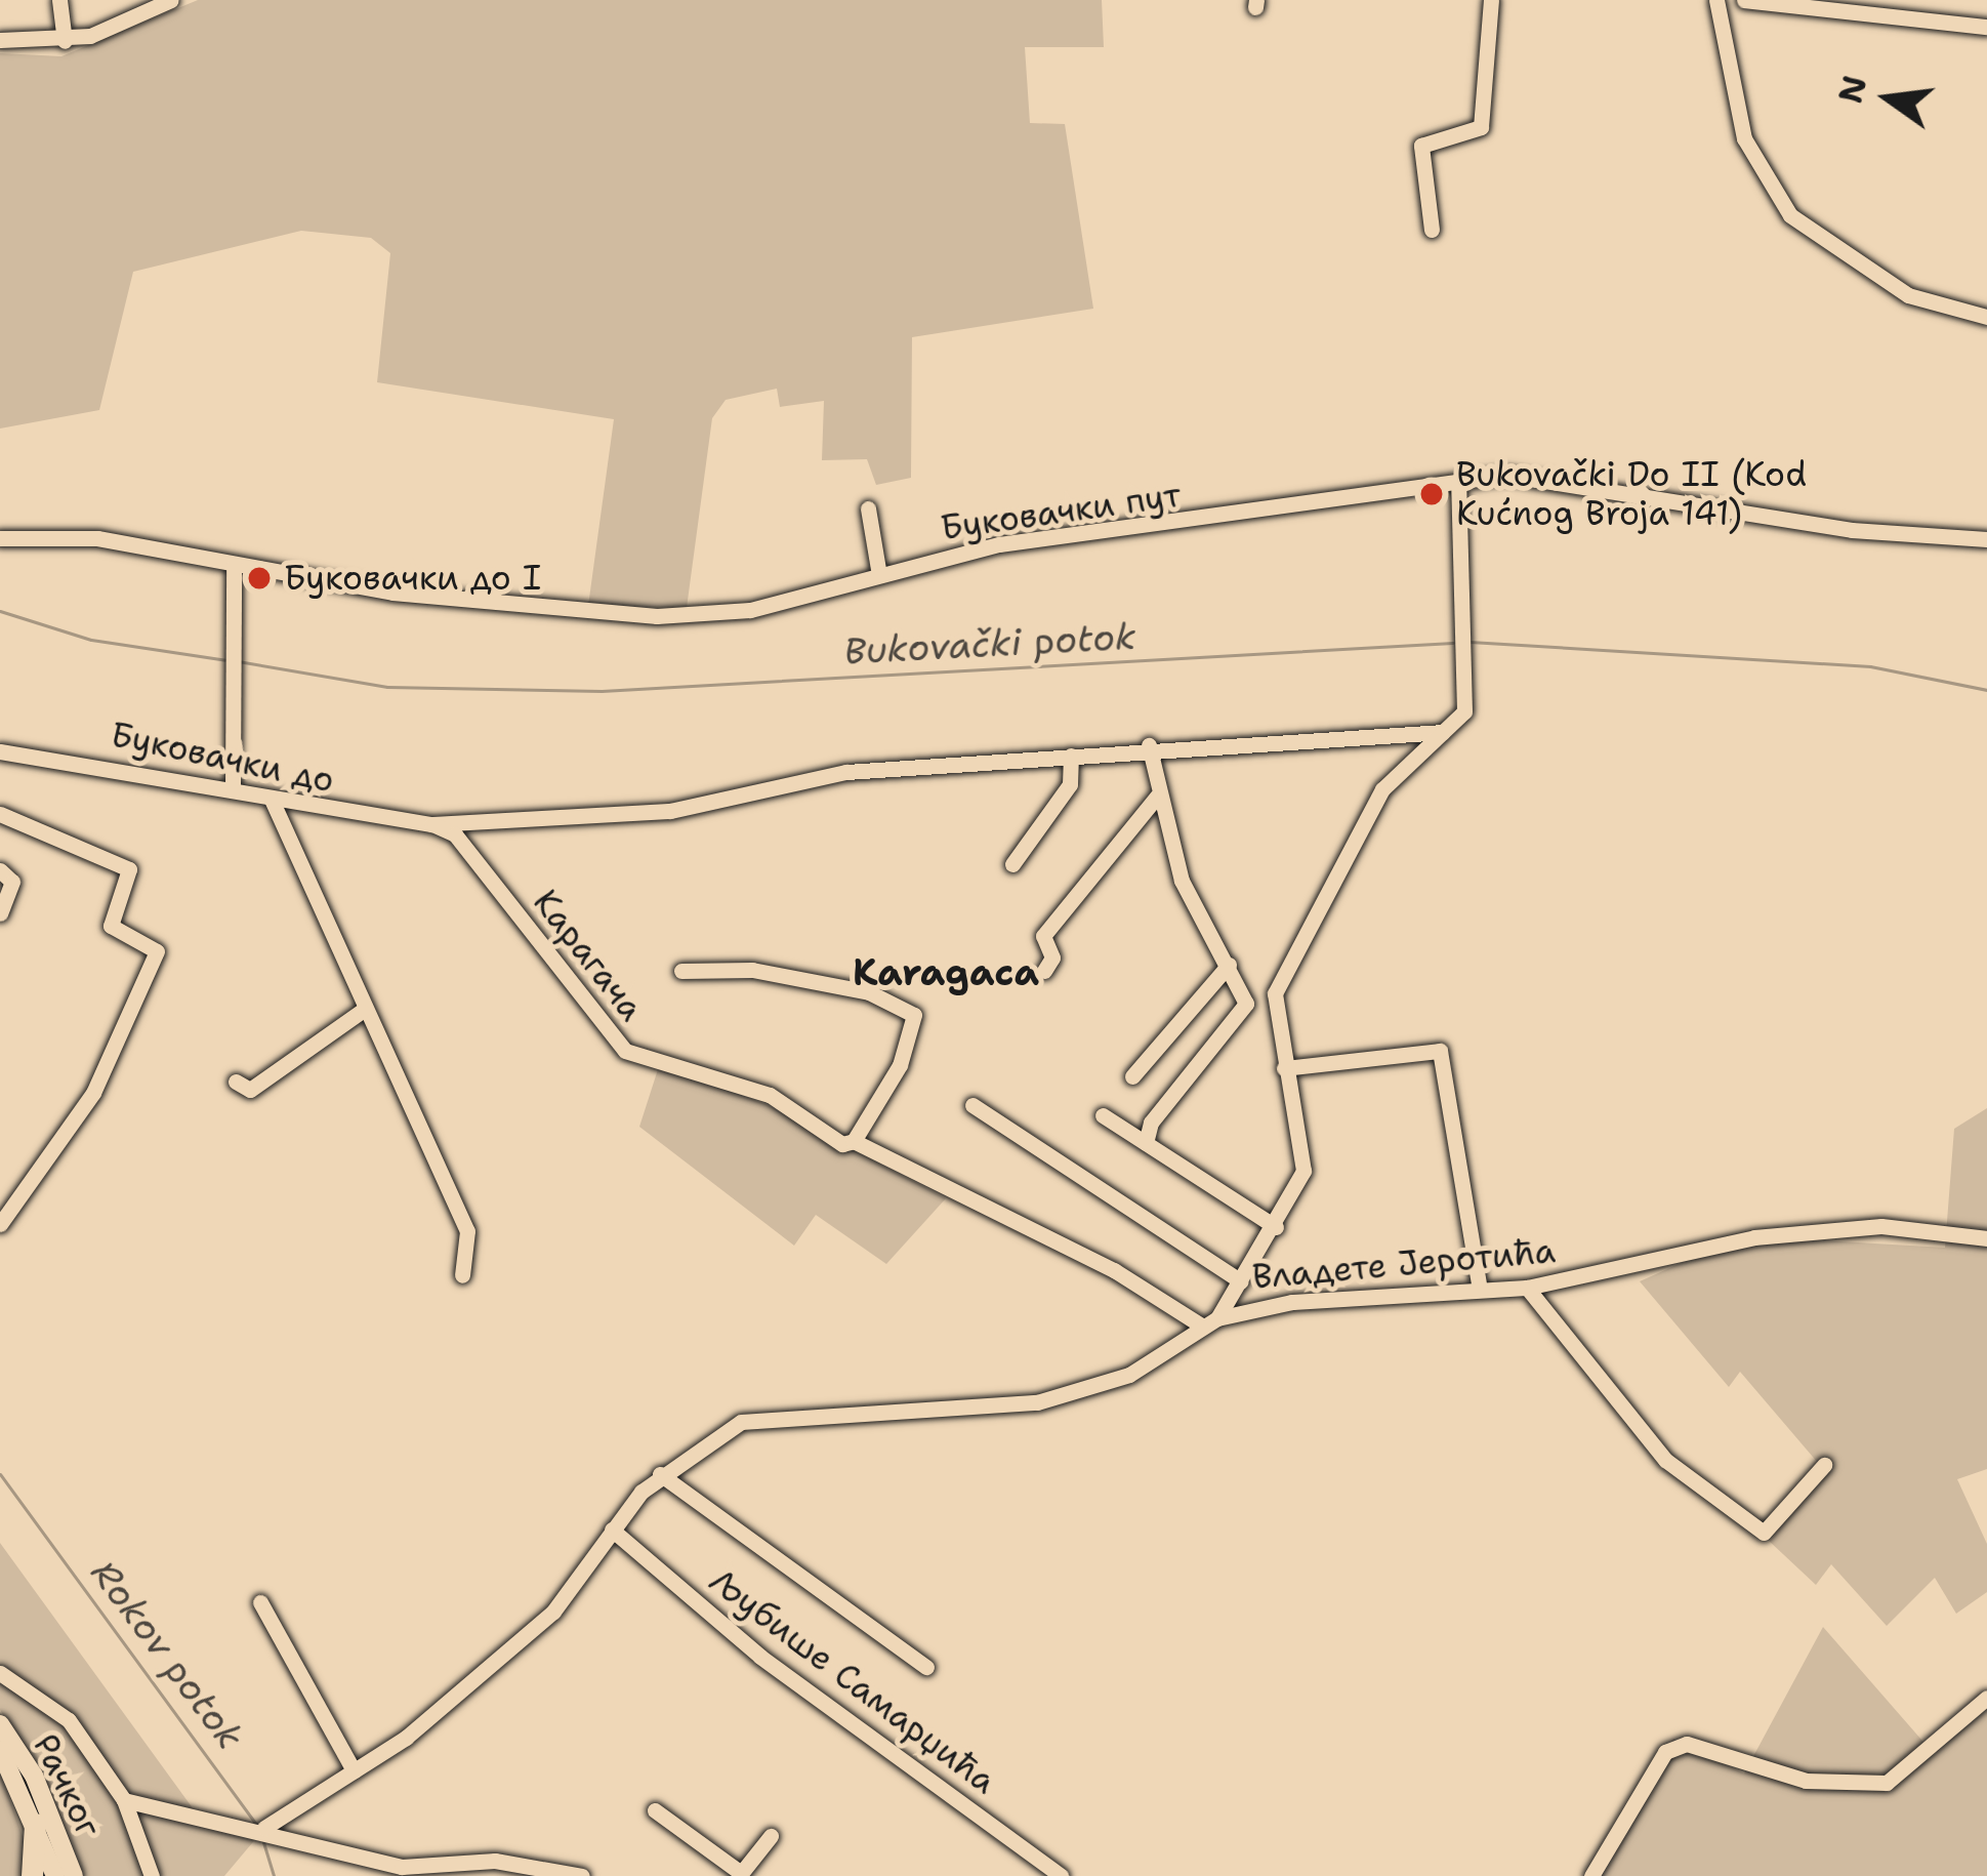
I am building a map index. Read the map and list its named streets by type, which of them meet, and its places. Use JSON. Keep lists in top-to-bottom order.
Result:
{
  "streets": {
    "main road": ["Рачког"],
    "street": [
      "Буковачки пут",
      "Буковачки до",
      "Карагача",
      "Владете Јеротића",
      "Љубише Самарџића"
    ]
  },
  "crossings": [
    ["Буковачки до", "Карагача"],
    ["Карагача", "Владете Јеротића"],
    ["Владете Јеротића", "Љубише Самарџића"]
  ],
  "districts": ["Karagaca"],
  "water": ["Bukovački potok", "Rokov potok"],
  "places": ["Bukovački Do II (Kod Kućnog Broja 141)", "Буковачки до I"],
  "north": "left"
}
